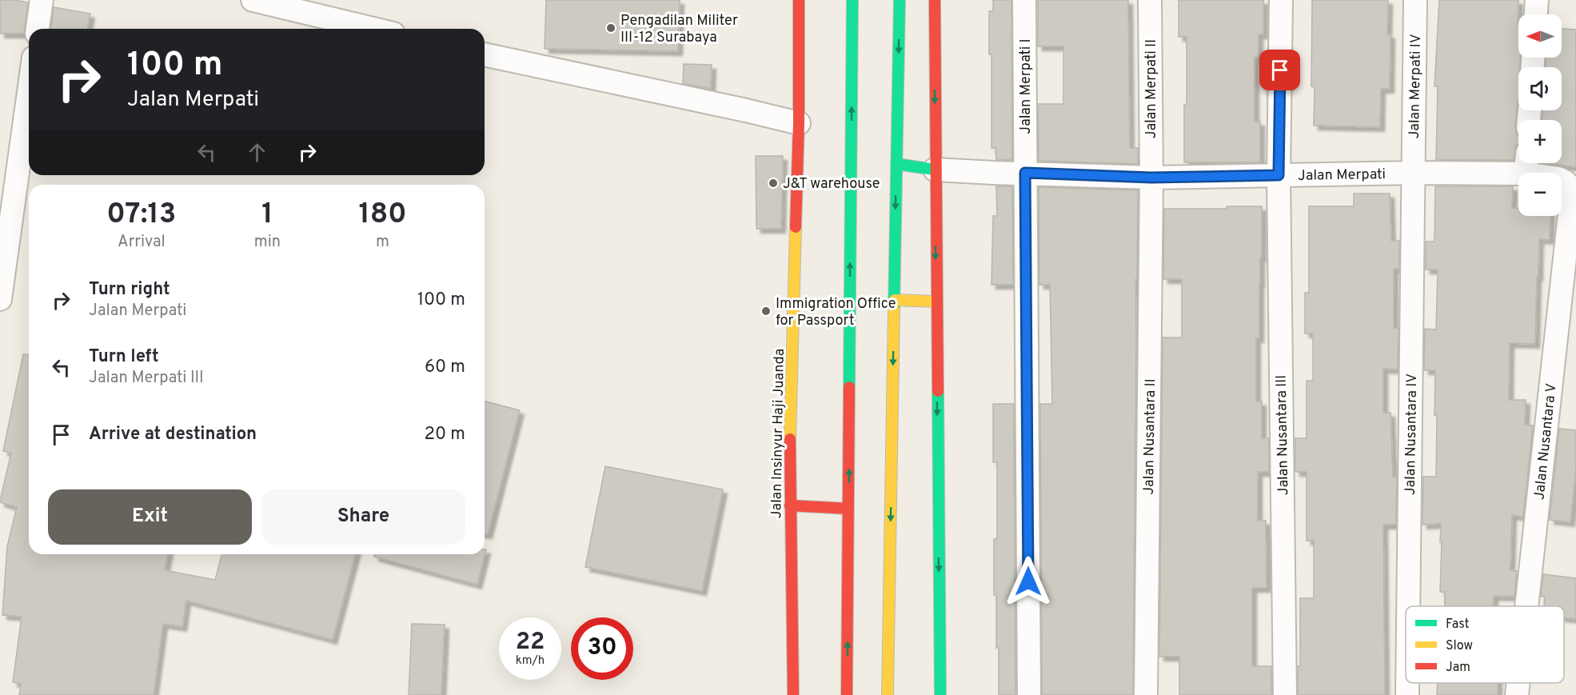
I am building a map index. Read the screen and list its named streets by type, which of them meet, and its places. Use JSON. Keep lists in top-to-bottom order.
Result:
{
  "streets": {
    "main road": ["Jalan Insinyur Haji Juanda"],
    "street": [
      "Jalan Merpati I",
      "Jalan Merpati IV",
      "Jalan Merpati II",
      "Jalan Merpati",
      "Jalan Nusantara IV",
      "Jalan Nusantara III",
      "Jalan Nusantara II",
      "Jalan Nusantara V"
    ]
  },
  "crossings": [
    ["Jalan Merpati I", "Jalan Merpati"],
    ["Jalan Merpati IV", "Jalan Merpati"],
    ["Jalan Merpati IV", "Jalan Nusantara IV"],
    ["Jalan Merpati II", "Jalan Merpati"],
    ["Jalan Merpati II", "Jalan Nusantara II"],
    ["Jalan Merpati", "Jalan Nusantara IV"],
    ["Jalan Merpati", "Jalan Nusantara III"],
    ["Jalan Merpati", "Jalan Nusantara II"],
    ["Jalan Merpati", "Jalan Nusantara V"]
  ],
  "places": ["Pengadilan Militer III-12 Surabaya", "J&T warehouse", "Immigration Office for Passport"],
  "legend": ["Fast", "Slow", "Jam"],
  "north": "left",
  "page": {
    "map_buttons": ["+", "−"],
    "turn": ["100 m", "Jalan Merpati"],
    "eta": [
      "07:13",
      "Arrival",
      "1",
      "min",
      "180",
      "m"
    ],
    "list": [
      {
        "name": "Turn right",
        "note": "Jalan Merpati",
        "value": "100 m"
      },
      {
        "name": "Turn left",
        "note": "Jalan Merpati III",
        "value": "60 m"
      },
      {
        "name": "Arrive at destination",
        "value": "20 m"
      }
    ],
    "buttons": ["Exit", "Share"],
    "speed": "22 km/h",
    "limit": "30"
  }
}
